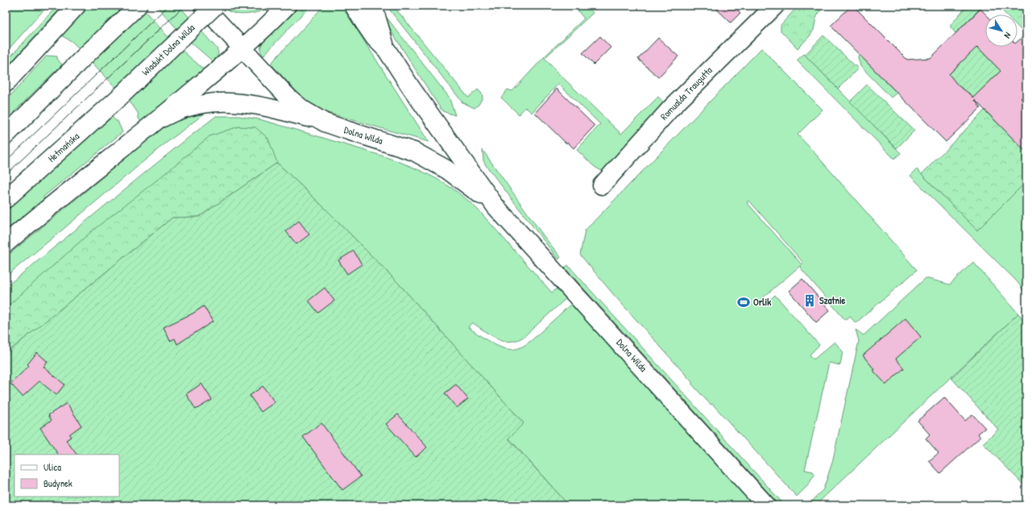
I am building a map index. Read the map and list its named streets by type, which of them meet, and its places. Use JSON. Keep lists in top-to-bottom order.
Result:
{
  "streets": {
    "street": [
      "Wiadukt Dolna Wilda",
      "Romualda Traugutta",
      "Dolna Wilda",
      "Hetmańska"
    ]
  },
  "crossings": [
    ["Wiadukt Dolna Wilda", "Hetmańska"]
  ],
  "places": {
    "building": ["Szatnie"],
    "sports": ["Orlik"]
  },
  "legend": ["Ulica", "Budynek"],
  "north": "bottom right"
}
